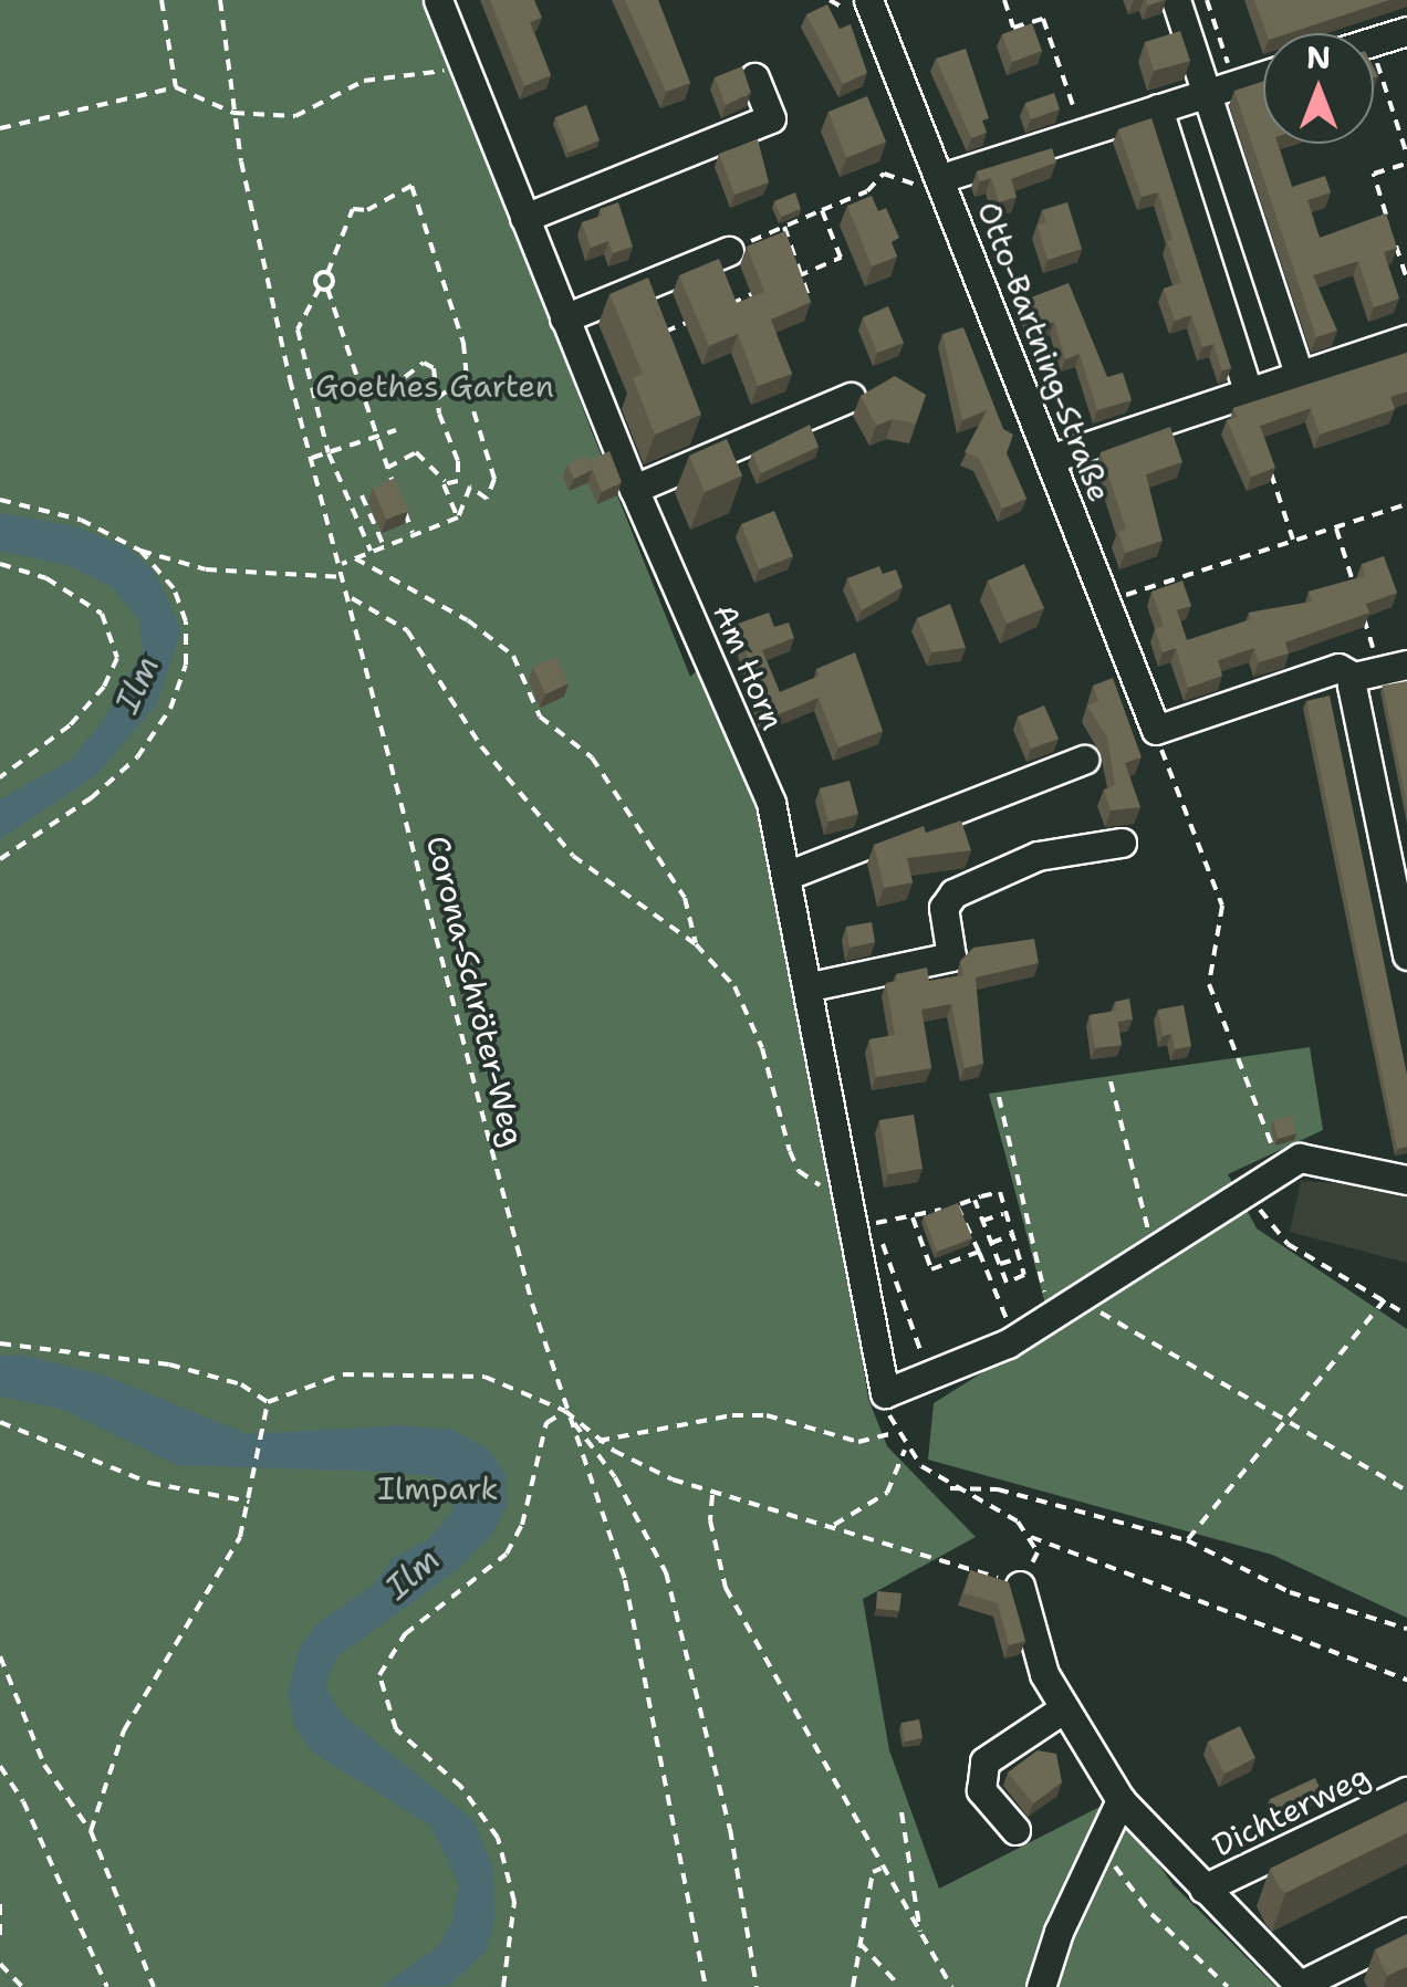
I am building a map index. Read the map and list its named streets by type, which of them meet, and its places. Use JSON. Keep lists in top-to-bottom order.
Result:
{
  "streets": {
    "street": ["Otto-Bartning-Straße", "Am Horn", "Dichterweg"],
    "path": ["Corona-Schröter-Weg"]
  },
  "water": ["Ilm"],
  "parks": ["Goethes Garten", "Ilmpark"],
  "north": "top"
}
